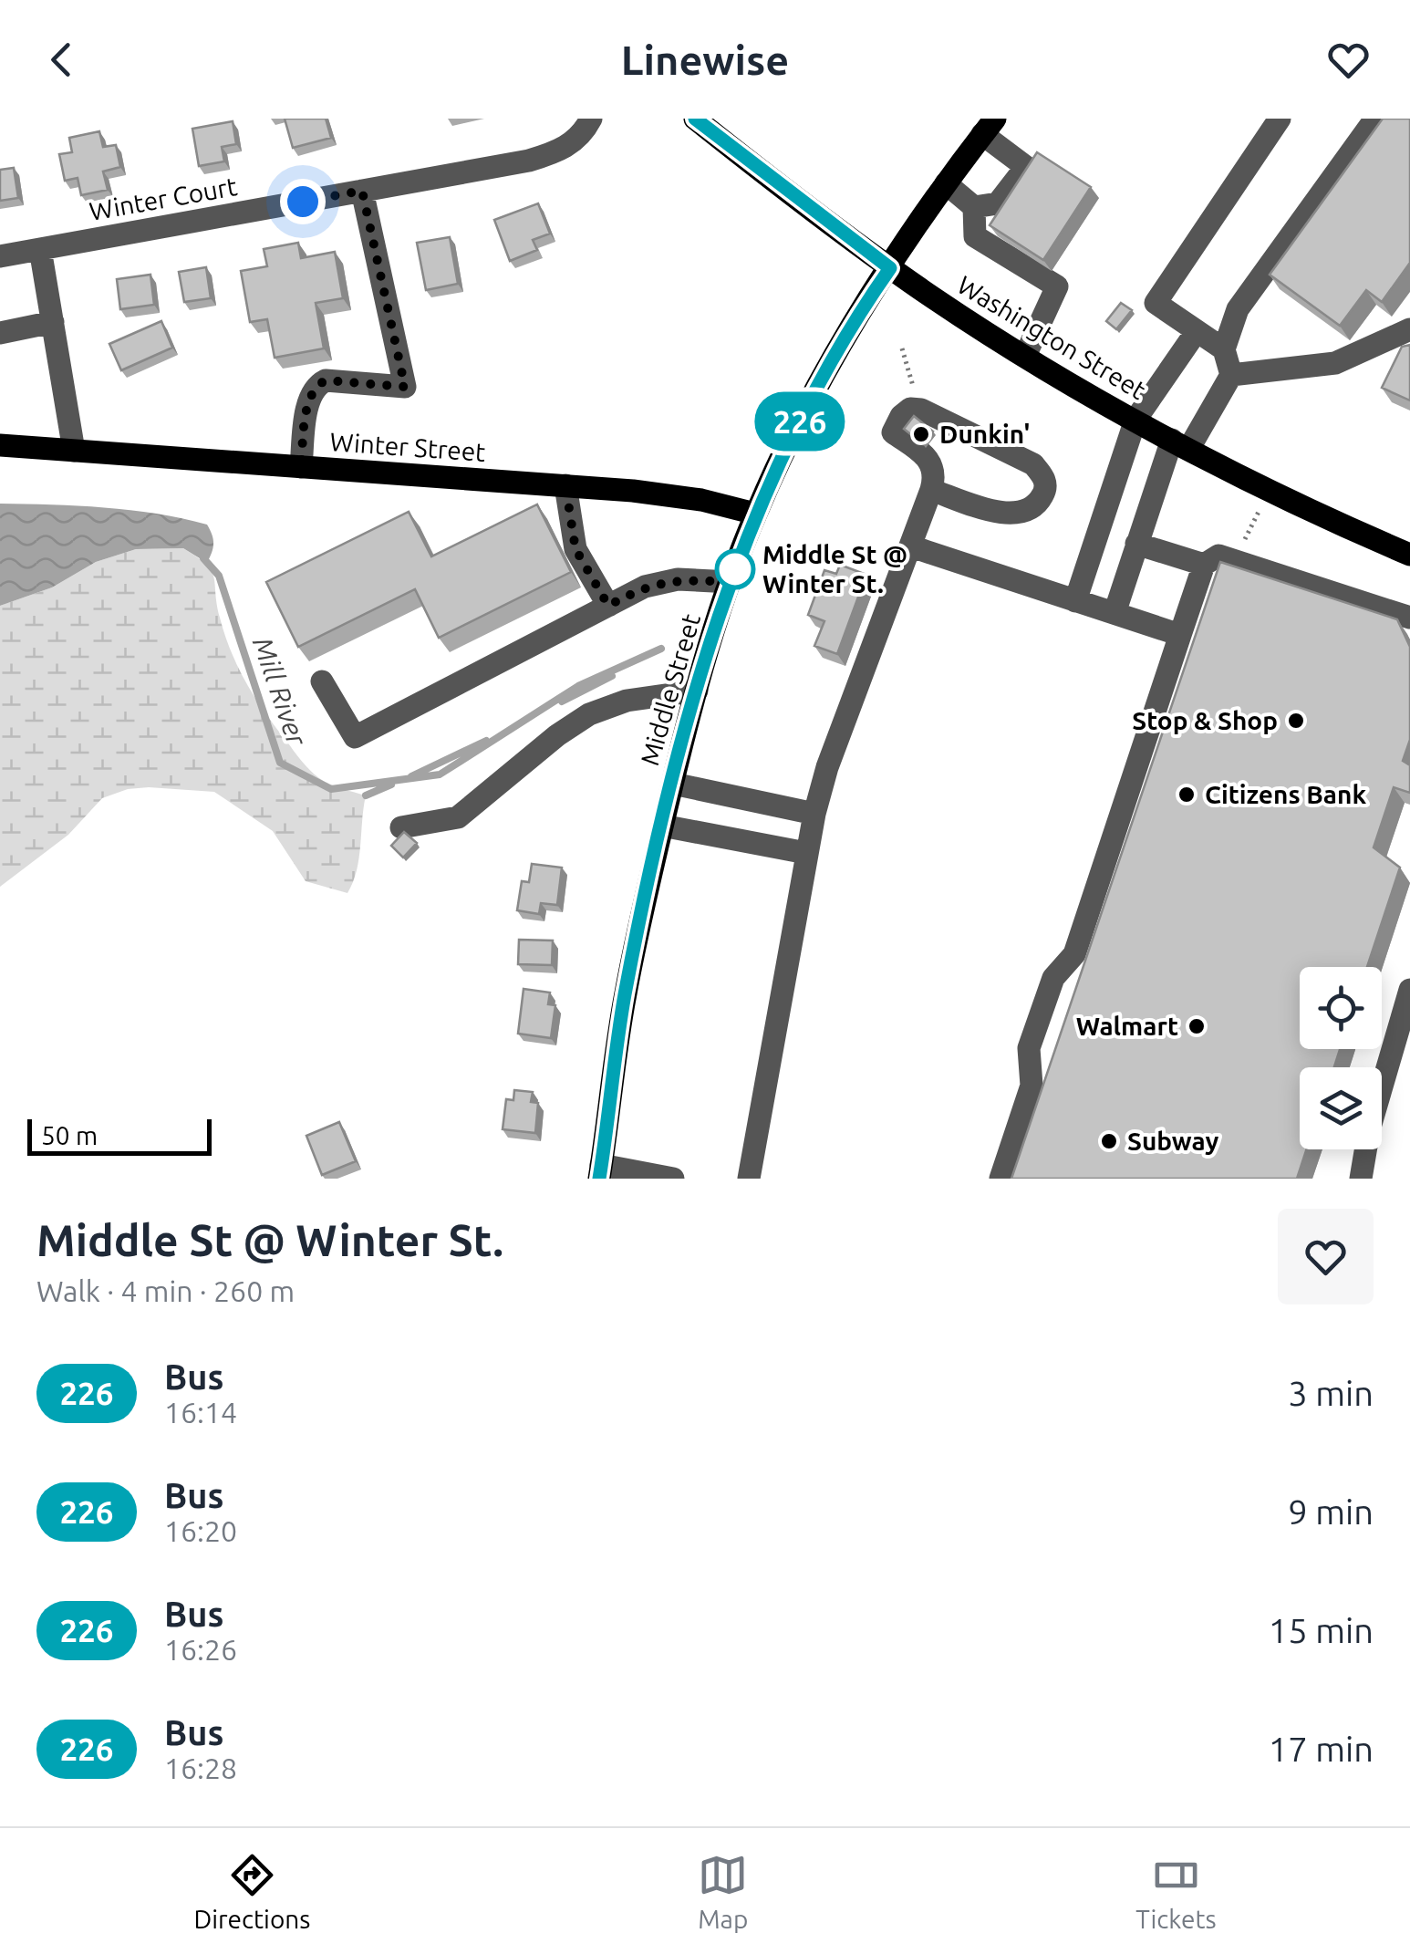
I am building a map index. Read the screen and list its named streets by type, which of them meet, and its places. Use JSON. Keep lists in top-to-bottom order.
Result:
{
  "streets": {
    "main road": ["Washington Street", "Winter Street", "Middle Street"],
    "street": ["Winter Court"]
  },
  "crossings": [
    ["Washington Street", "Middle Street"],
    ["Winter Street", "Middle Street"]
  ],
  "water": ["Mill River"],
  "places": [
    "Dunkin'",
    "Middle St @ Winter St.",
    "Stop & Shop",
    "Citizens Bank",
    "Walmart",
    "Subway"
  ],
  "lines": ["bus line 226"],
  "scale_bar": "50 m",
  "page": {
    "header": "Linewise",
    "on_map": "226",
    "scale": "50 m",
    "heading": ["Middle St @ Winter St.", "Walk · 4 min · 260 m"],
    "list": [
      {
        "mark": "226",
        "name": "Bus",
        "note": "16:14",
        "value": "3 min"
      },
      {
        "mark": "226",
        "name": "Bus",
        "note": "16:20",
        "value": "9 min"
      },
      {
        "mark": "226",
        "name": "Bus",
        "note": "16:26",
        "value": "15 min"
      },
      {
        "mark": "226",
        "name": "Bus",
        "note": "16:28",
        "value": "17 min"
      }
    ],
    "tabs": ["Directions", "Map", "Tickets"]
  }
}
